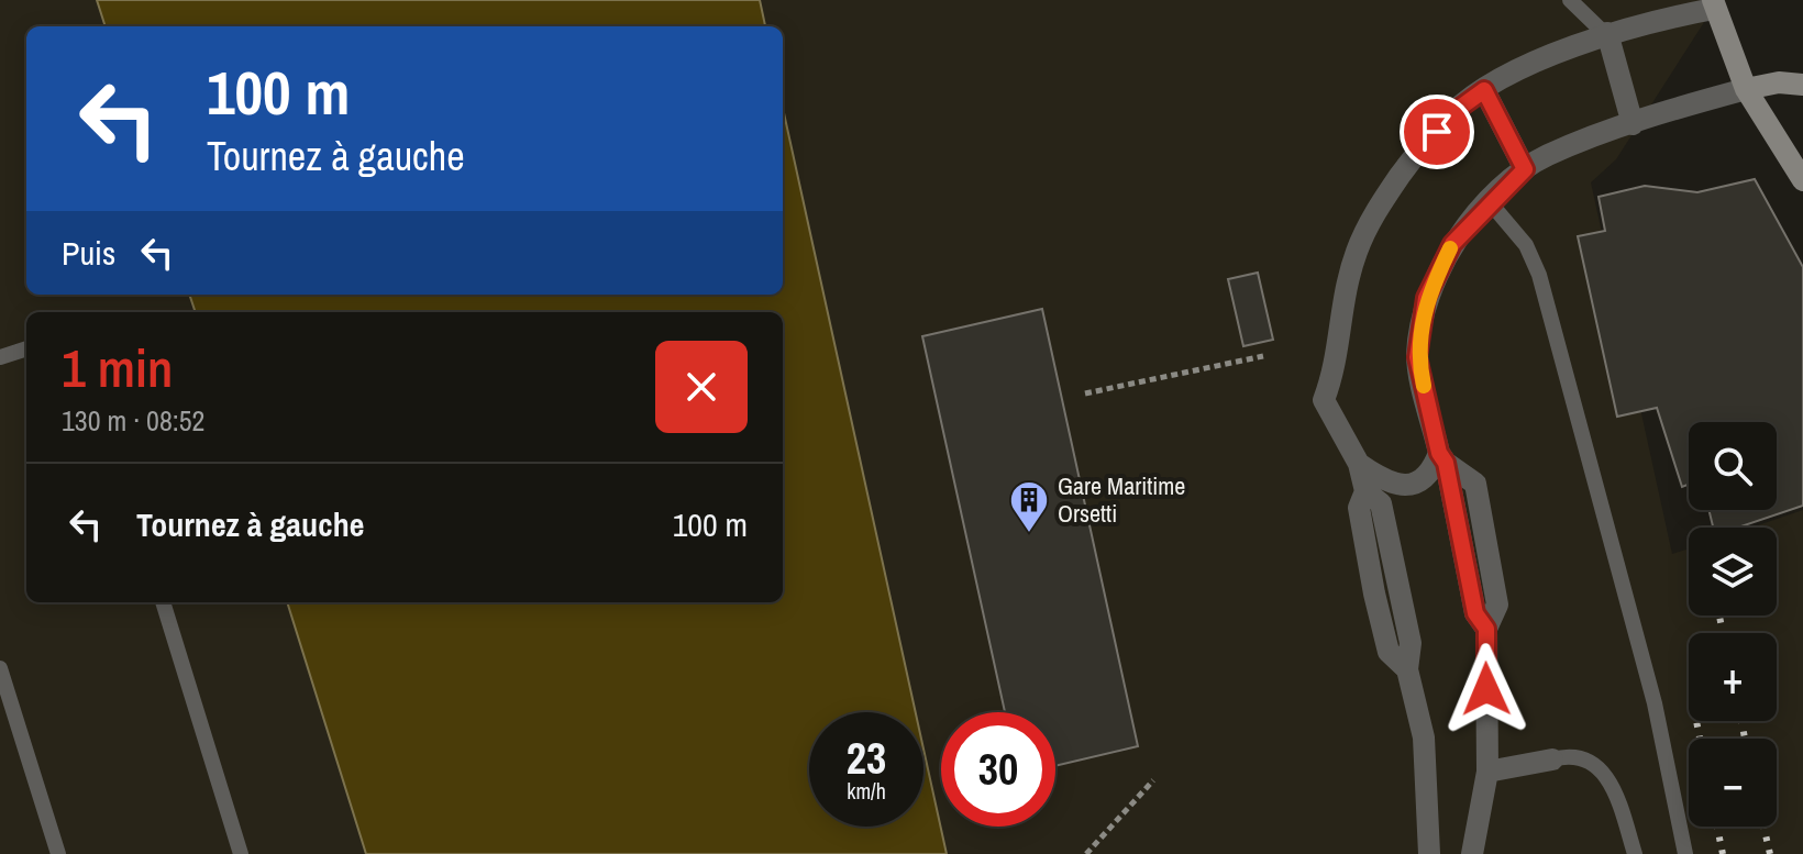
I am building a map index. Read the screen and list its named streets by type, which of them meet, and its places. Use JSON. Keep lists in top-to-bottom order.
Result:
{
  "places": {
    "building": ["Gare Maritime Orsetti"]
  },
  "page": {
    "turn": ["100 m", "Tournez à gauche"],
    "then": "Puis",
    "heading": ["1 min", "130 m · 08:52"],
    "map_buttons": ["+", "−"],
    "list": [
      {
        "name": "Tournez à gauche",
        "value": "100 m"
      }
    ],
    "speed": "23 km/h",
    "limit": "30"
  }
}
